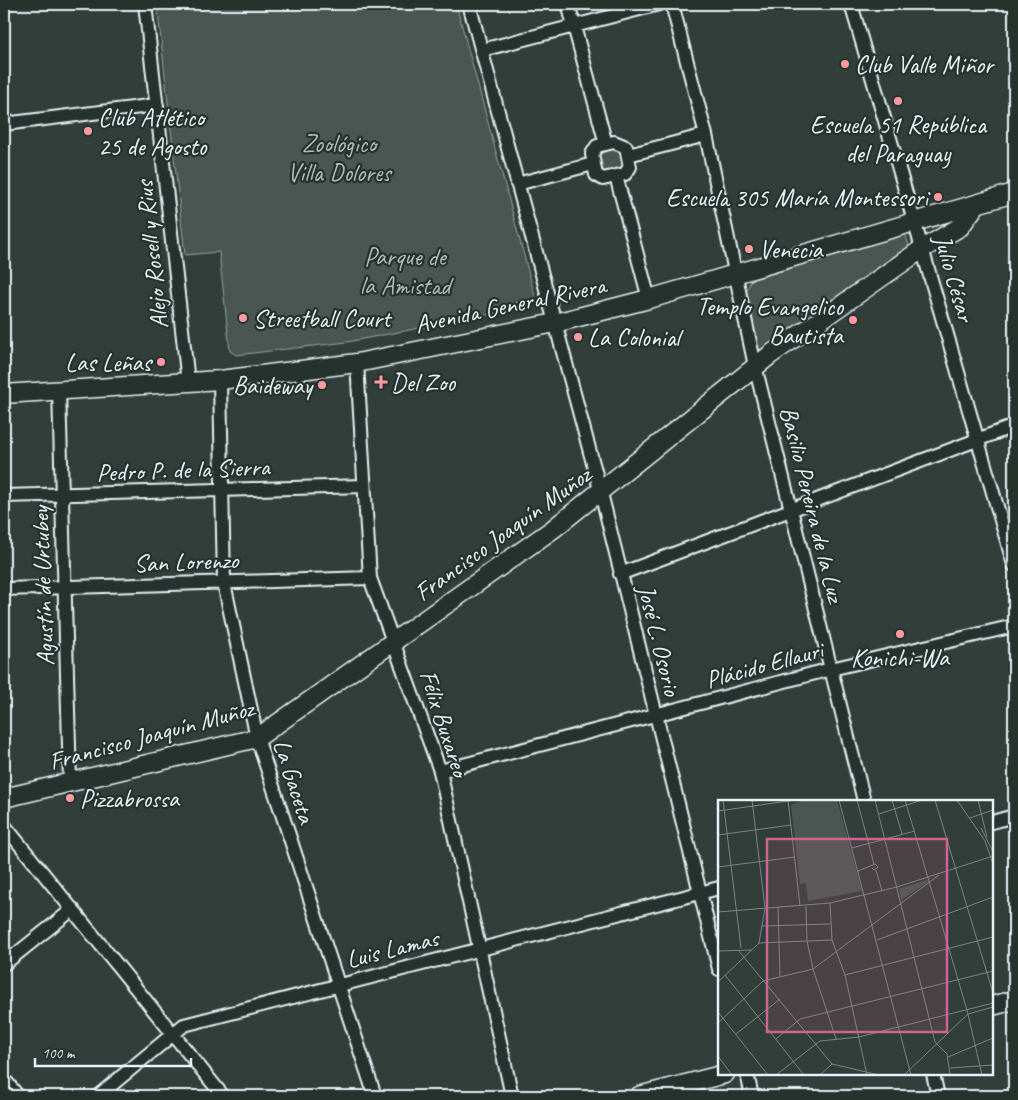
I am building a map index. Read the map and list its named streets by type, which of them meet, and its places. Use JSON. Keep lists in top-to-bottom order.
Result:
{
  "streets": {
    "street": [
      "Alejo Rosell y Rius",
      "Julio César",
      "Avenida General Rivera",
      "Pedro P. de la Sierra",
      "Basilio Pereira de la Luz",
      "Francisco Joaquín Muñoz",
      "San Lorenzo",
      "Agustín de Urtubey",
      "José L. Osorio",
      "Plácido Ellauri",
      "Félix Buxareo",
      "La Gaceta",
      "Luis Lamas"
    ]
  },
  "crossings": [
    ["Alejo Rosell y Rius", "Avenida General Rivera"],
    ["Julio César", "Avenida General Rivera"],
    ["Julio César", "Francisco Joaquín Muñoz"],
    ["Avenida General Rivera", "Basilio Pereira de la Luz"],
    ["Avenida General Rivera", "Francisco Joaquín Muñoz"],
    ["Avenida General Rivera", "Agustín de Urtubey"],
    ["Avenida General Rivera", "José L. Osorio"],
    ["Avenida General Rivera", "Félix Buxareo"],
    ["Avenida General Rivera", "La Gaceta"],
    ["Pedro P. de la Sierra", "Agustín de Urtubey"],
    ["Pedro P. de la Sierra", "Félix Buxareo"],
    ["Pedro P. de la Sierra", "La Gaceta"],
    ["Basilio Pereira de la Luz", "Francisco Joaquín Muñoz"],
    ["Basilio Pereira de la Luz", "Plácido Ellauri"],
    ["Francisco Joaquín Muñoz", "Agustín de Urtubey"],
    ["Francisco Joaquín Muñoz", "José L. Osorio"],
    ["Francisco Joaquín Muñoz", "Félix Buxareo"],
    ["Francisco Joaquín Muñoz", "La Gaceta"],
    ["San Lorenzo", "Agustín de Urtubey"],
    ["San Lorenzo", "Félix Buxareo"],
    ["San Lorenzo", "La Gaceta"],
    ["José L. Osorio", "Plácido Ellauri"],
    ["José L. Osorio", "Luis Lamas"],
    ["Plácido Ellauri", "Félix Buxareo"],
    ["Félix Buxareo", "Luis Lamas"],
    ["La Gaceta", "Luis Lamas"]
  ],
  "parks": ["Zoológico Villa Dolores", "Parque de la Amistad"],
  "places": {
    "other": [
      "Club Valle Miñor",
      "Escuela 51 República del Paraguay",
      "Club Atlético 25 de Agosto",
      "Escuela 305 María Montessori",
      "Venecia",
      "Streetball Court",
      "Templo Evangelico Bautista",
      "La Colonial",
      "Las Leñas",
      "Baideway",
      "Konichi-Wa",
      "Pizzabrossa"
    ],
    "health": ["Del Zoo"]
  },
  "scale_bar": "100 m"
}
